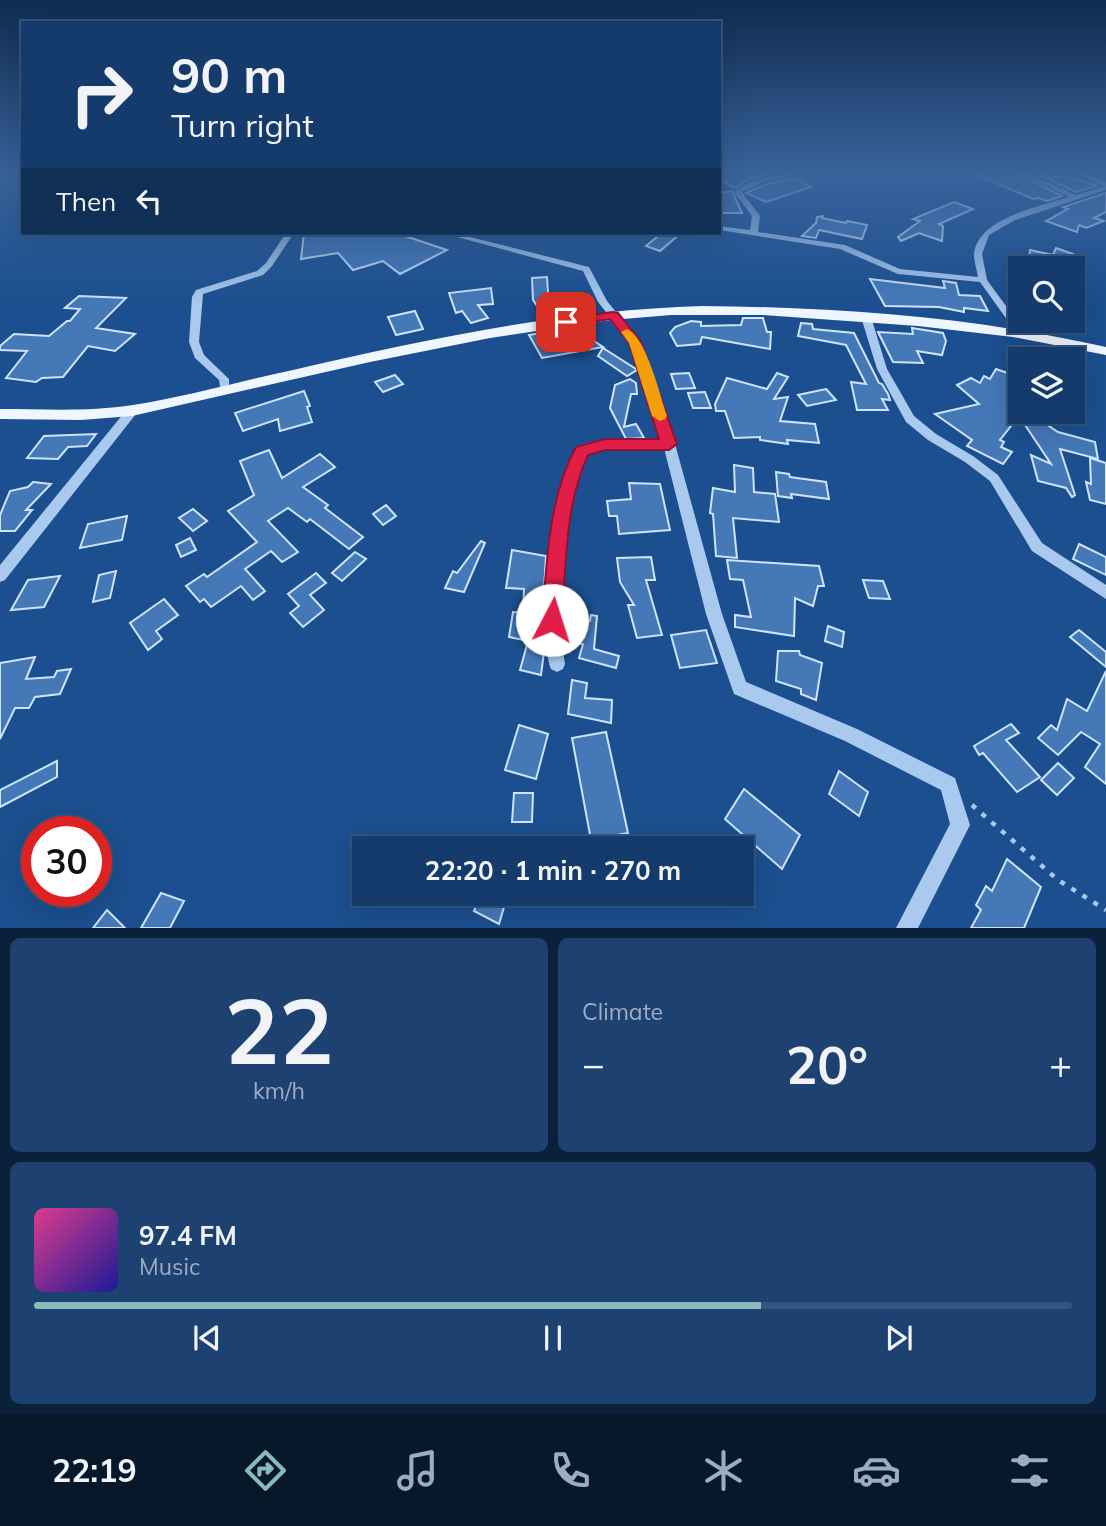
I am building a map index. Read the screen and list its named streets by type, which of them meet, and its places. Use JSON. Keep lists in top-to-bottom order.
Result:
{
  "page": {
    "turn": ["90 m", "Turn right"],
    "then": "Then",
    "limit": "30",
    "trip": "22:20 · 1 min · 270 m",
    "tile": [
      ["22", "km/h"],
      "Climate"
    ],
    "heat": ["−", "20°", "+"],
    "song": ["97.4 FM", "Music"],
    "tabs": "22:19"
  }
}
